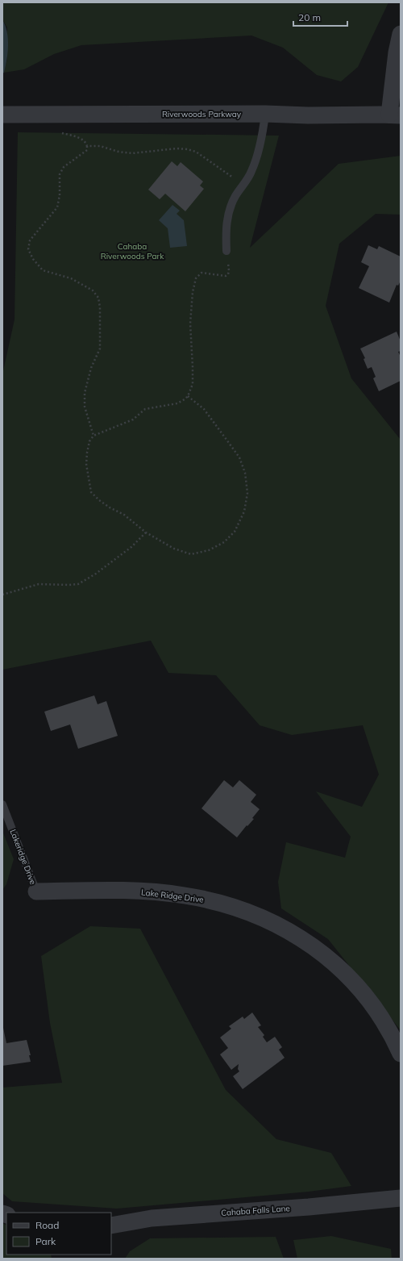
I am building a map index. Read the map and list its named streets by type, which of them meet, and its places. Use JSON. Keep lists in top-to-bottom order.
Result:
{
  "streets": {
    "street": ["Riverwoods Parkway", "Lake Ridge Drive", "Cahaba Falls Lane"],
    "lane": ["Lakeridge Drive"]
  },
  "crossings": [
    ["Lakeridge Drive", "Lake Ridge Drive"]
  ],
  "parks": ["Cahaba Riverwoods Park"],
  "legend": ["Road", "Park"],
  "scale_bar": "20 m"
}
